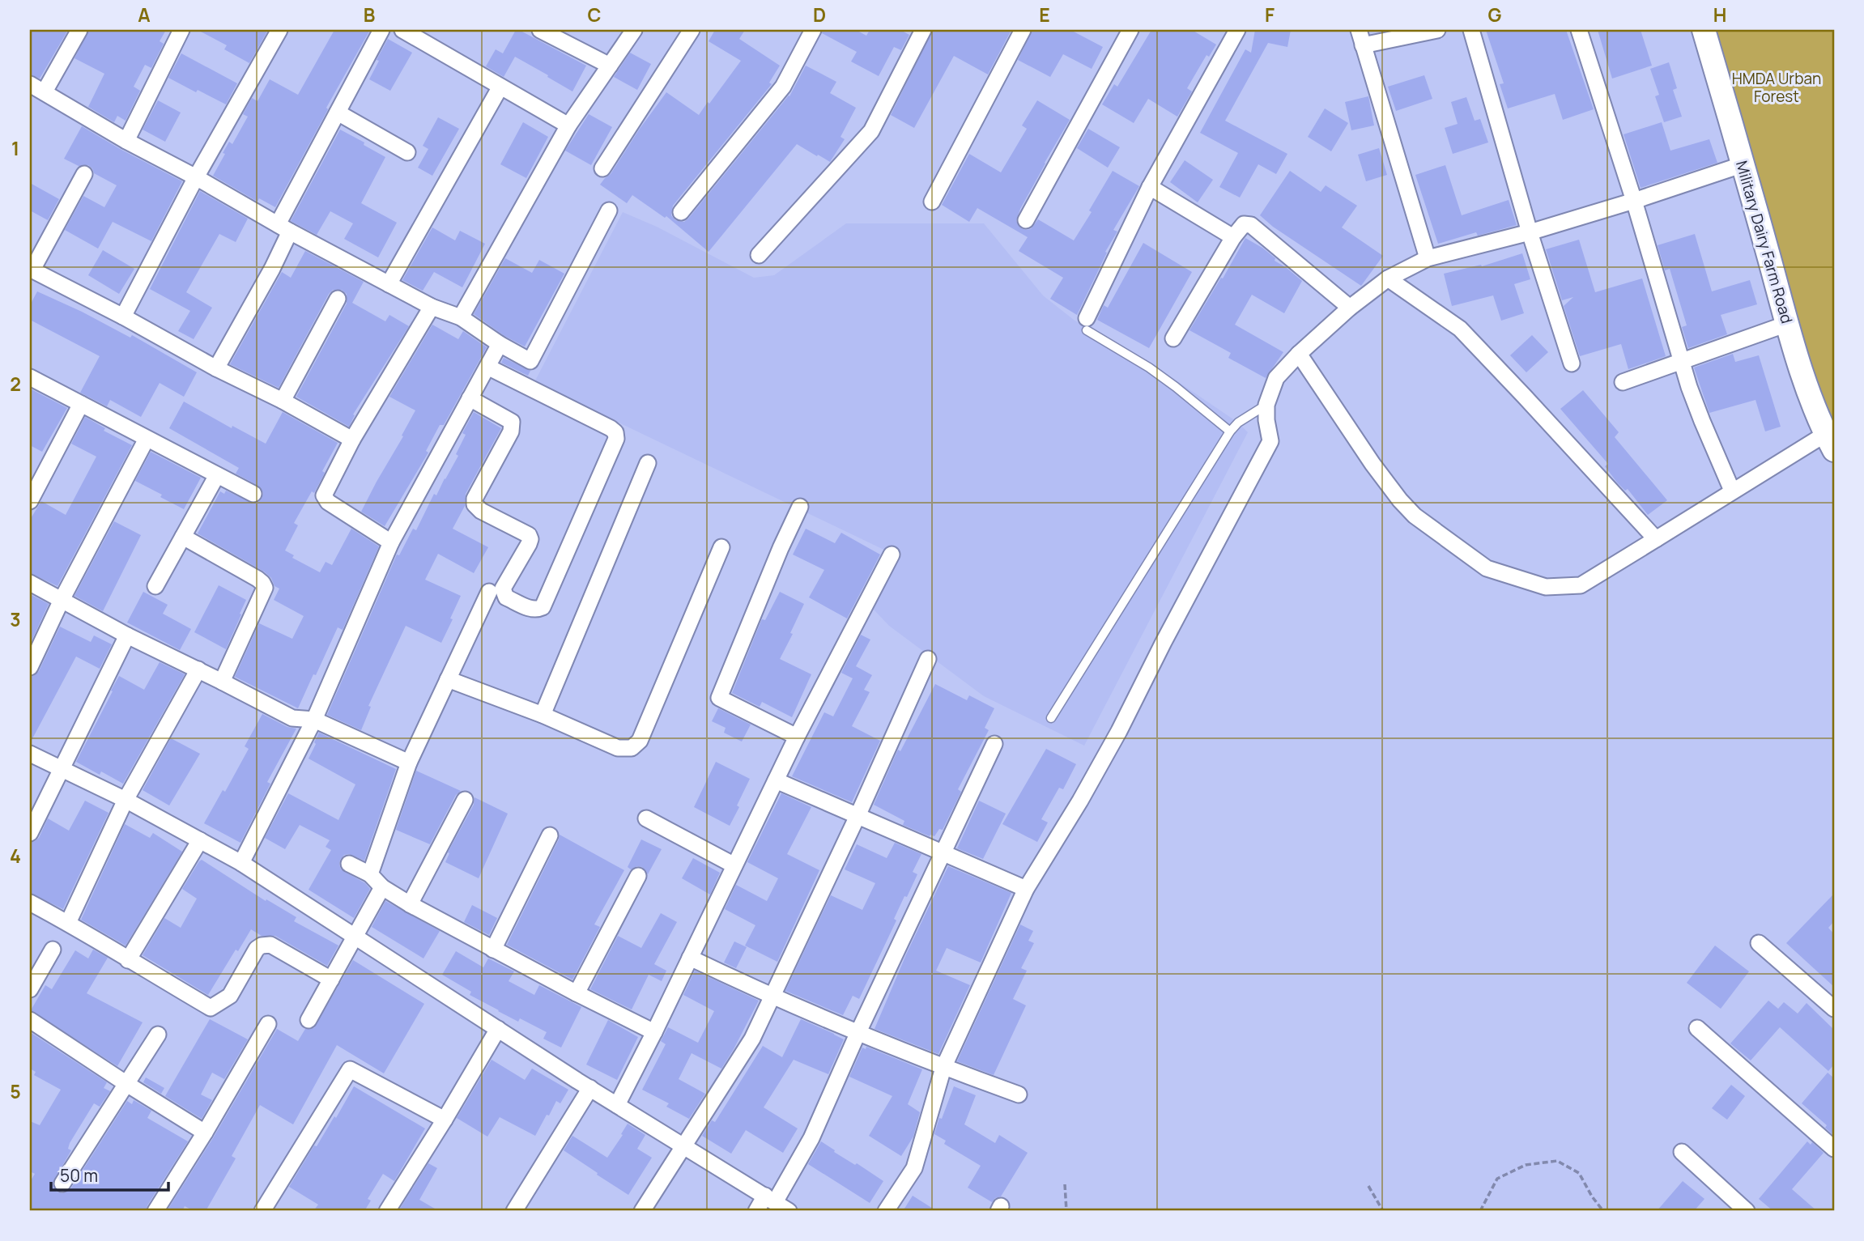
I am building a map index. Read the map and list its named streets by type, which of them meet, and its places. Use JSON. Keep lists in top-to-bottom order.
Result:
{
  "streets": {
    "main road": ["Military Dairy Farm Road"]
  },
  "parks": ["HMDA Urban Forest"],
  "scale_bar": "50 m",
  "grid": {
    "columns": [
      "A",
      "B",
      "C",
      "D",
      "E",
      "F",
      "G",
      "H"
    ],
    "rows": [
      "1",
      "2",
      "3",
      "4",
      "5"
    ]
  }
}
